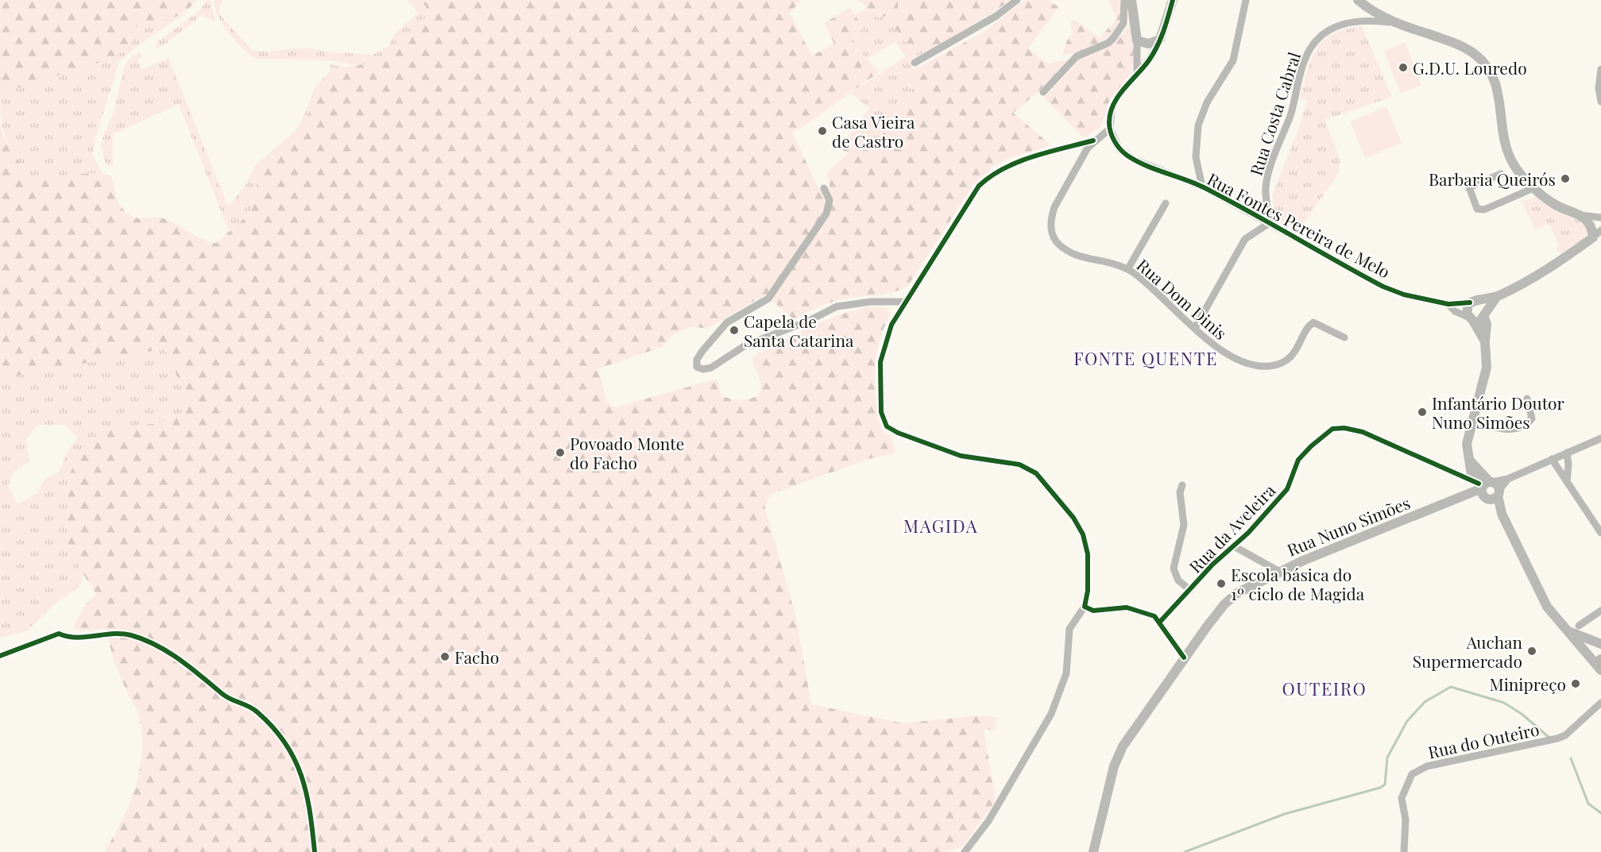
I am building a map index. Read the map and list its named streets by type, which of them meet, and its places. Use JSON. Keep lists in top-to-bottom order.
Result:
{
  "streets": {
    "street": [
      "Rua Costa Cabral",
      "Rua Fontes Pereira de Melo",
      "Rua Dom Dinis",
      "Rua Nuno Simões",
      "Rua da Aveleira",
      "Rua do Outeiro"
    ]
  },
  "crossings": [
    ["Rua Costa Cabral", "Rua Fontes Pereira de Melo"],
    ["Rua Fontes Pereira de Melo", "Rua Dom Dinis"],
    ["Rua Nuno Simões", "Rua da Aveleira"]
  ],
  "districts": ["FONTE QUENTE", "MAGIDA", "OUTEIRO"],
  "places": [
    "G.D.U. Louredo",
    "Casa Vieira de Castro",
    "Barbaria Queirós",
    "Capela de Santa Catarina",
    "Infantário Doutor Nuno Simões",
    "Povoado Monte do Facho",
    "Escola básica do 1º ciclo de Magida",
    "Auchan Supermercado",
    "Facho",
    "Minipreço"
  ]
}
